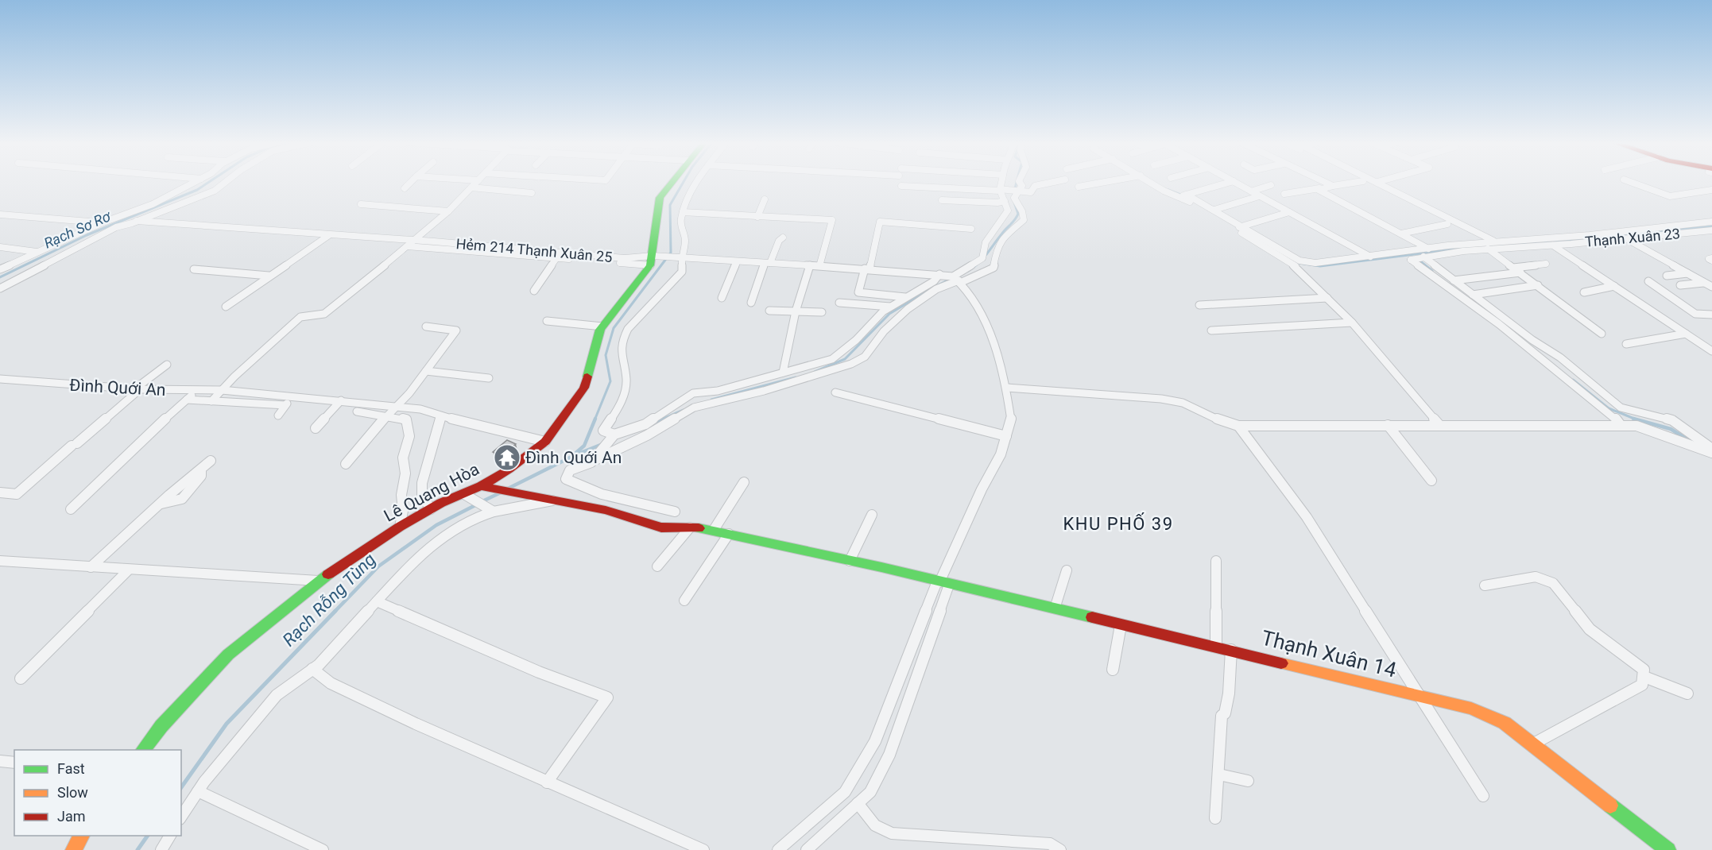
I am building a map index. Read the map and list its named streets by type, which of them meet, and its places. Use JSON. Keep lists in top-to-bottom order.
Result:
{
  "streets": {
    "street": [
      "Thạnh Xuân 23",
      "Hẻm 214 Thạnh Xuân 25",
      "Đình Quới An",
      "Lê Quang Hòa",
      "Thạnh Xuân 14"
    ]
  },
  "crossings": [
    ["Hẻm 214 Thạnh Xuân 25", "Lê Quang Hòa"],
    ["Đình Quới An", "Lê Quang Hòa"],
    ["Lê Quang Hòa", "Thạnh Xuân 14"]
  ],
  "districts": ["KHU PHỐ 39"],
  "water": ["Rạch Sơ Rơ", "Rạch Rỗng Tùng"],
  "places": {
    "temple": ["Đình Quới An"]
  },
  "legend": ["Fast", "Slow", "Jam"]
}
